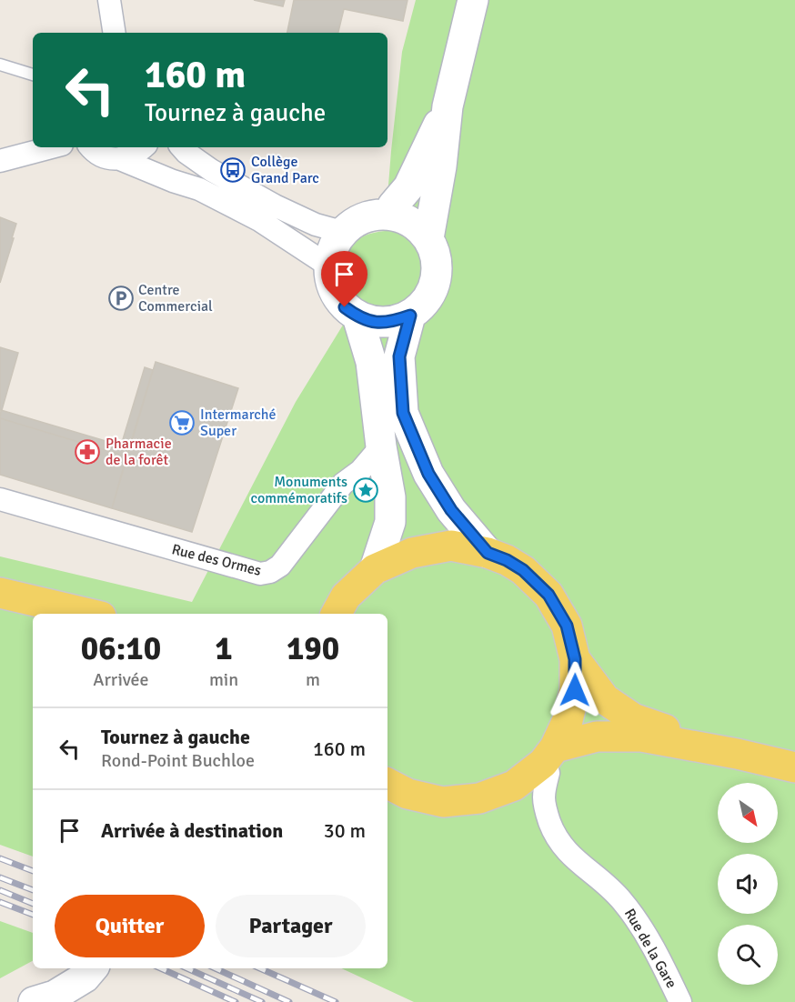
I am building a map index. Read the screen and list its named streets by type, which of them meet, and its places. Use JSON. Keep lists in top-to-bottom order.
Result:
{
  "streets": {
    "street": ["Rue des Ormes", "Rue de la Gare"]
  },
  "places": {
    "bus stop": ["Collège Grand Parc"],
    "parking": ["Centre Commercial"],
    "supermarket": ["Intermarché Super"],
    "pharmacy": ["Pharmacie de la forêt"],
    "place": ["Monuments commémoratifs"]
  },
  "north": "bottom right",
  "page": {
    "turn": ["160 m", "Tournez à gauche"],
    "eta": [
      "06:10",
      "Arrivée",
      "1",
      "min",
      "190",
      "m"
    ],
    "list": [
      {
        "name": "Tournez à gauche",
        "note": "Rond-Point Buchloe",
        "value": "160 m"
      },
      {
        "name": "Arrivée à destination",
        "value": "30 m"
      }
    ],
    "buttons": ["Quitter", "Partager"]
  }
}
